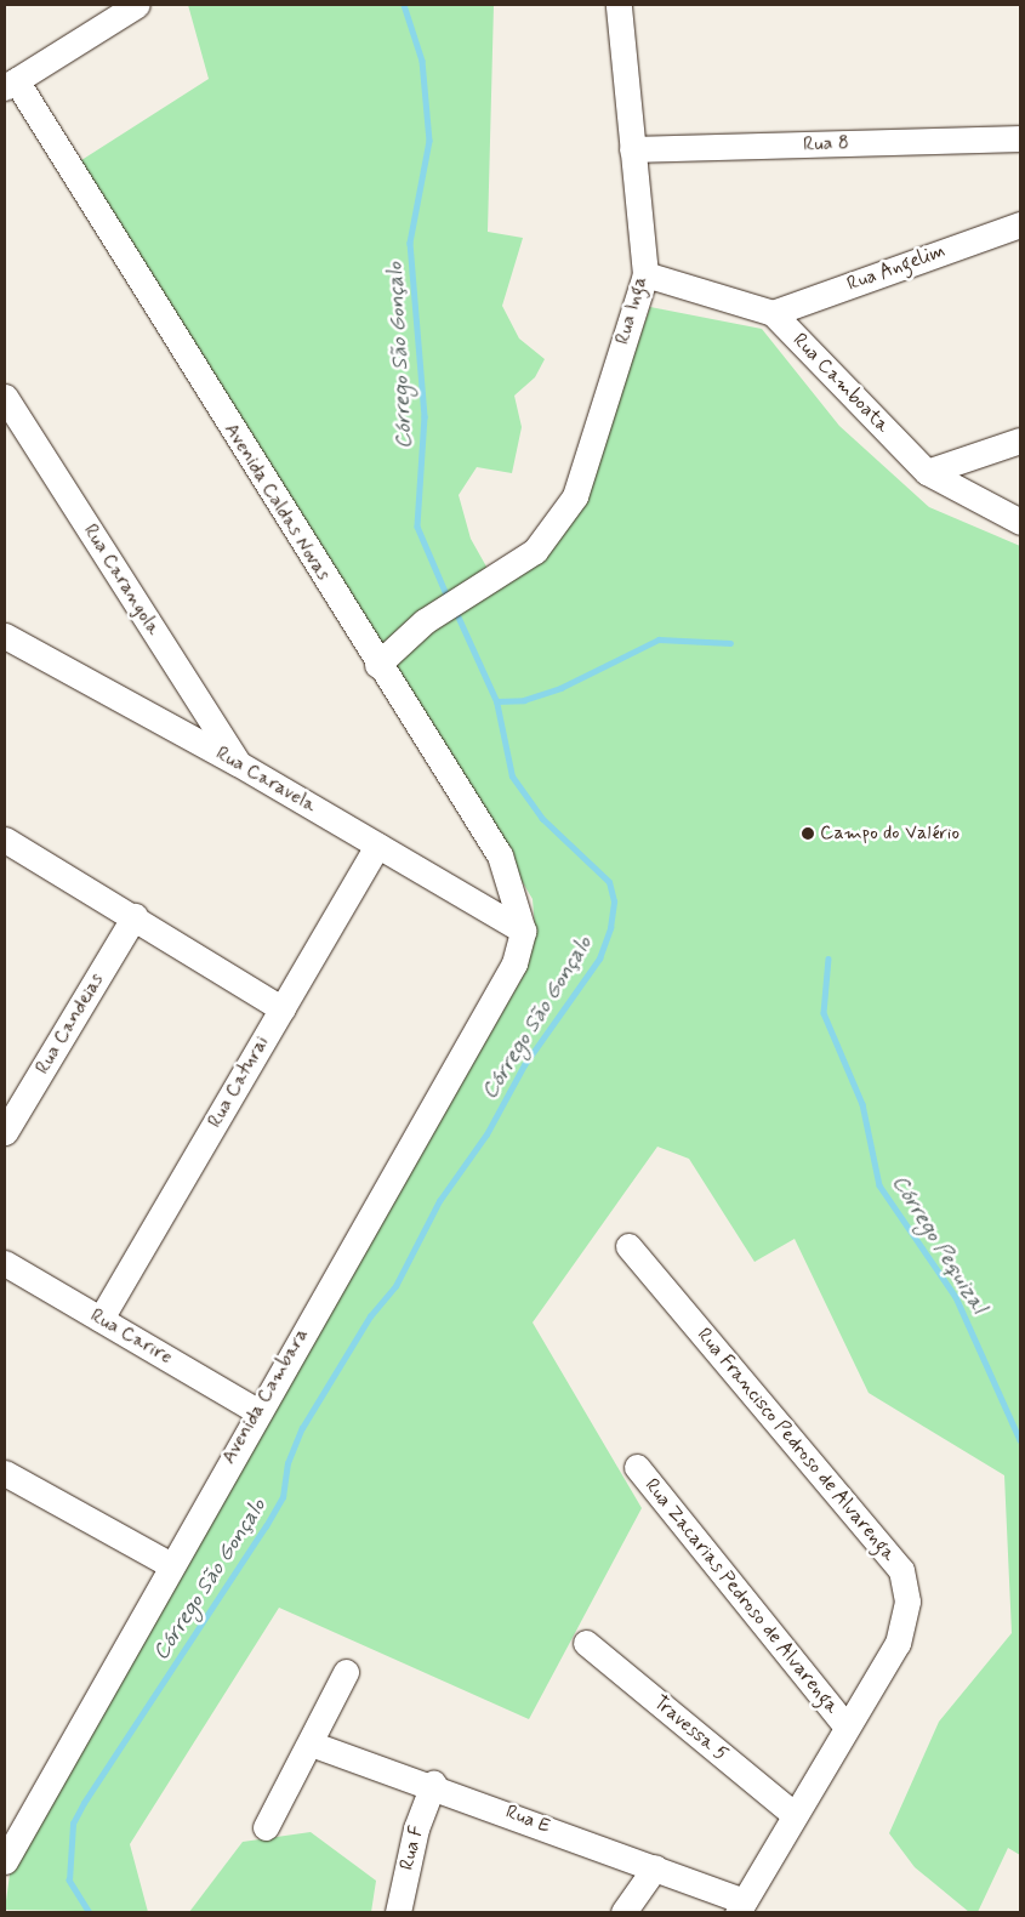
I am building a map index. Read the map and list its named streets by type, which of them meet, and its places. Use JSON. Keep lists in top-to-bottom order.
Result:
{
  "streets": {
    "street": [
      "Rua 8",
      "Rua Angelim",
      "Rua Inga",
      "Rua Camboata",
      "Avenida Caldas Novas",
      "Rua Carangola",
      "Rua Caravela",
      "Rua Candeias",
      "Rua Caturai",
      "Rua Carire",
      "Avenida Cambara",
      "Rua Francisco Pedroso de Alvarenga",
      "Rua Zacarias Pedroso de Alvarenga",
      "Travessa 5",
      "Rua E",
      "Rua F"
    ]
  },
  "crossings": [
    ["Rua 8", "Rua Inga"],
    ["Rua Angelim", "Rua Camboata"],
    ["Rua Inga", "Rua Camboata"],
    ["Rua Inga", "Avenida Caldas Novas"],
    ["Avenida Caldas Novas", "Rua Caravela"],
    ["Avenida Caldas Novas", "Avenida Cambara"],
    ["Rua Carangola", "Rua Caravela"],
    ["Rua Caravela", "Rua Caturai"],
    ["Rua Caravela", "Avenida Cambara"],
    ["Rua Caturai", "Rua Carire"],
    ["Rua Carire", "Avenida Cambara"],
    ["Rua Francisco Pedroso de Alvarenga", "Rua Zacarias Pedroso de Alvarenga"],
    ["Rua Francisco Pedroso de Alvarenga", "Travessa 5"],
    ["Rua Francisco Pedroso de Alvarenga", "Rua E"],
    ["Rua E", "Rua F"]
  ],
  "water": ["Córrego São Gonçalo", "Córrego Pequizal"],
  "places": ["Campo do Valério"]
}
